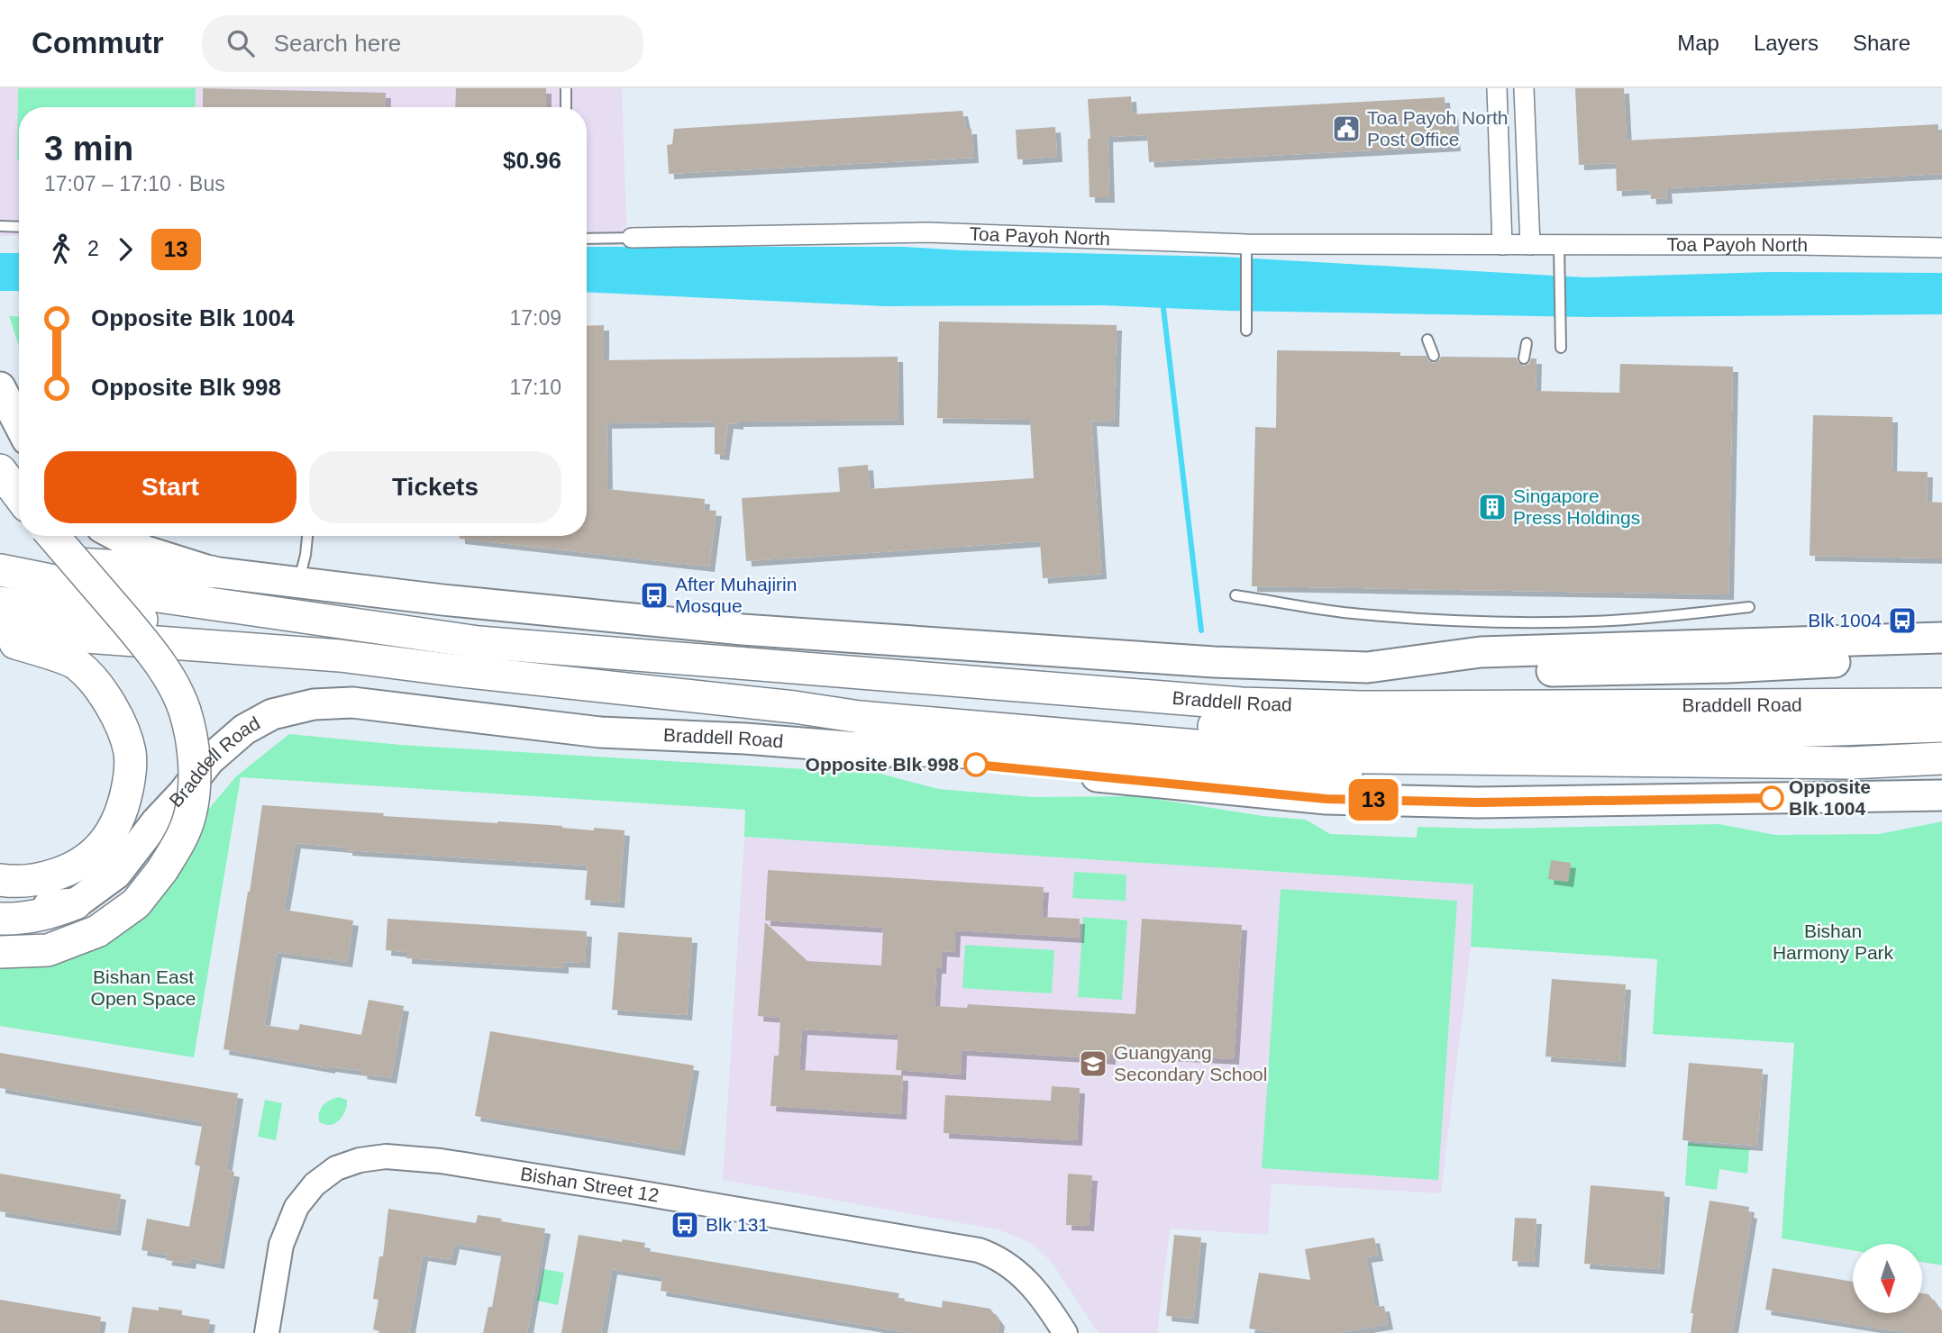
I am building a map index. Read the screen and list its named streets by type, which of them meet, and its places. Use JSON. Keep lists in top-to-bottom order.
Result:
{
  "streets": {
    "highway": ["Braddell Road"],
    "street": ["Toa Payoh North", "Bishan Street 12"]
  },
  "parks": ["Bishan Harmony Park", "Bishan East Open Space"],
  "places": {
    "public building": ["Toa Payoh North Post Office"],
    "building": ["Singapore Press Holdings"],
    "bus stop": ["After Muhajirin Mosque", "Blk 1004", "Blk 131"],
    "other": ["Opposite Blk 998", "Opposite Blk 1004"],
    "school or university": ["Guangyang Secondary School"]
  },
  "lines": ["bus line 13"],
  "north": "bottom",
  "page": {
    "header": "Commutr",
    "search": "Search here",
    "nav": ["Map", "Layers", "Share"],
    "on_map": "13",
    "heading": ["3 min", "17:07 – 17:10 · Bus", "$0.96"],
    "legs": ["2", "13"],
    "list": [
      {
        "name": "Opposite Blk 1004",
        "value": "17:09"
      },
      {
        "name": "Opposite Blk 998",
        "value": "17:10"
      }
    ],
    "buttons": ["Start", "Tickets"]
  }
}
